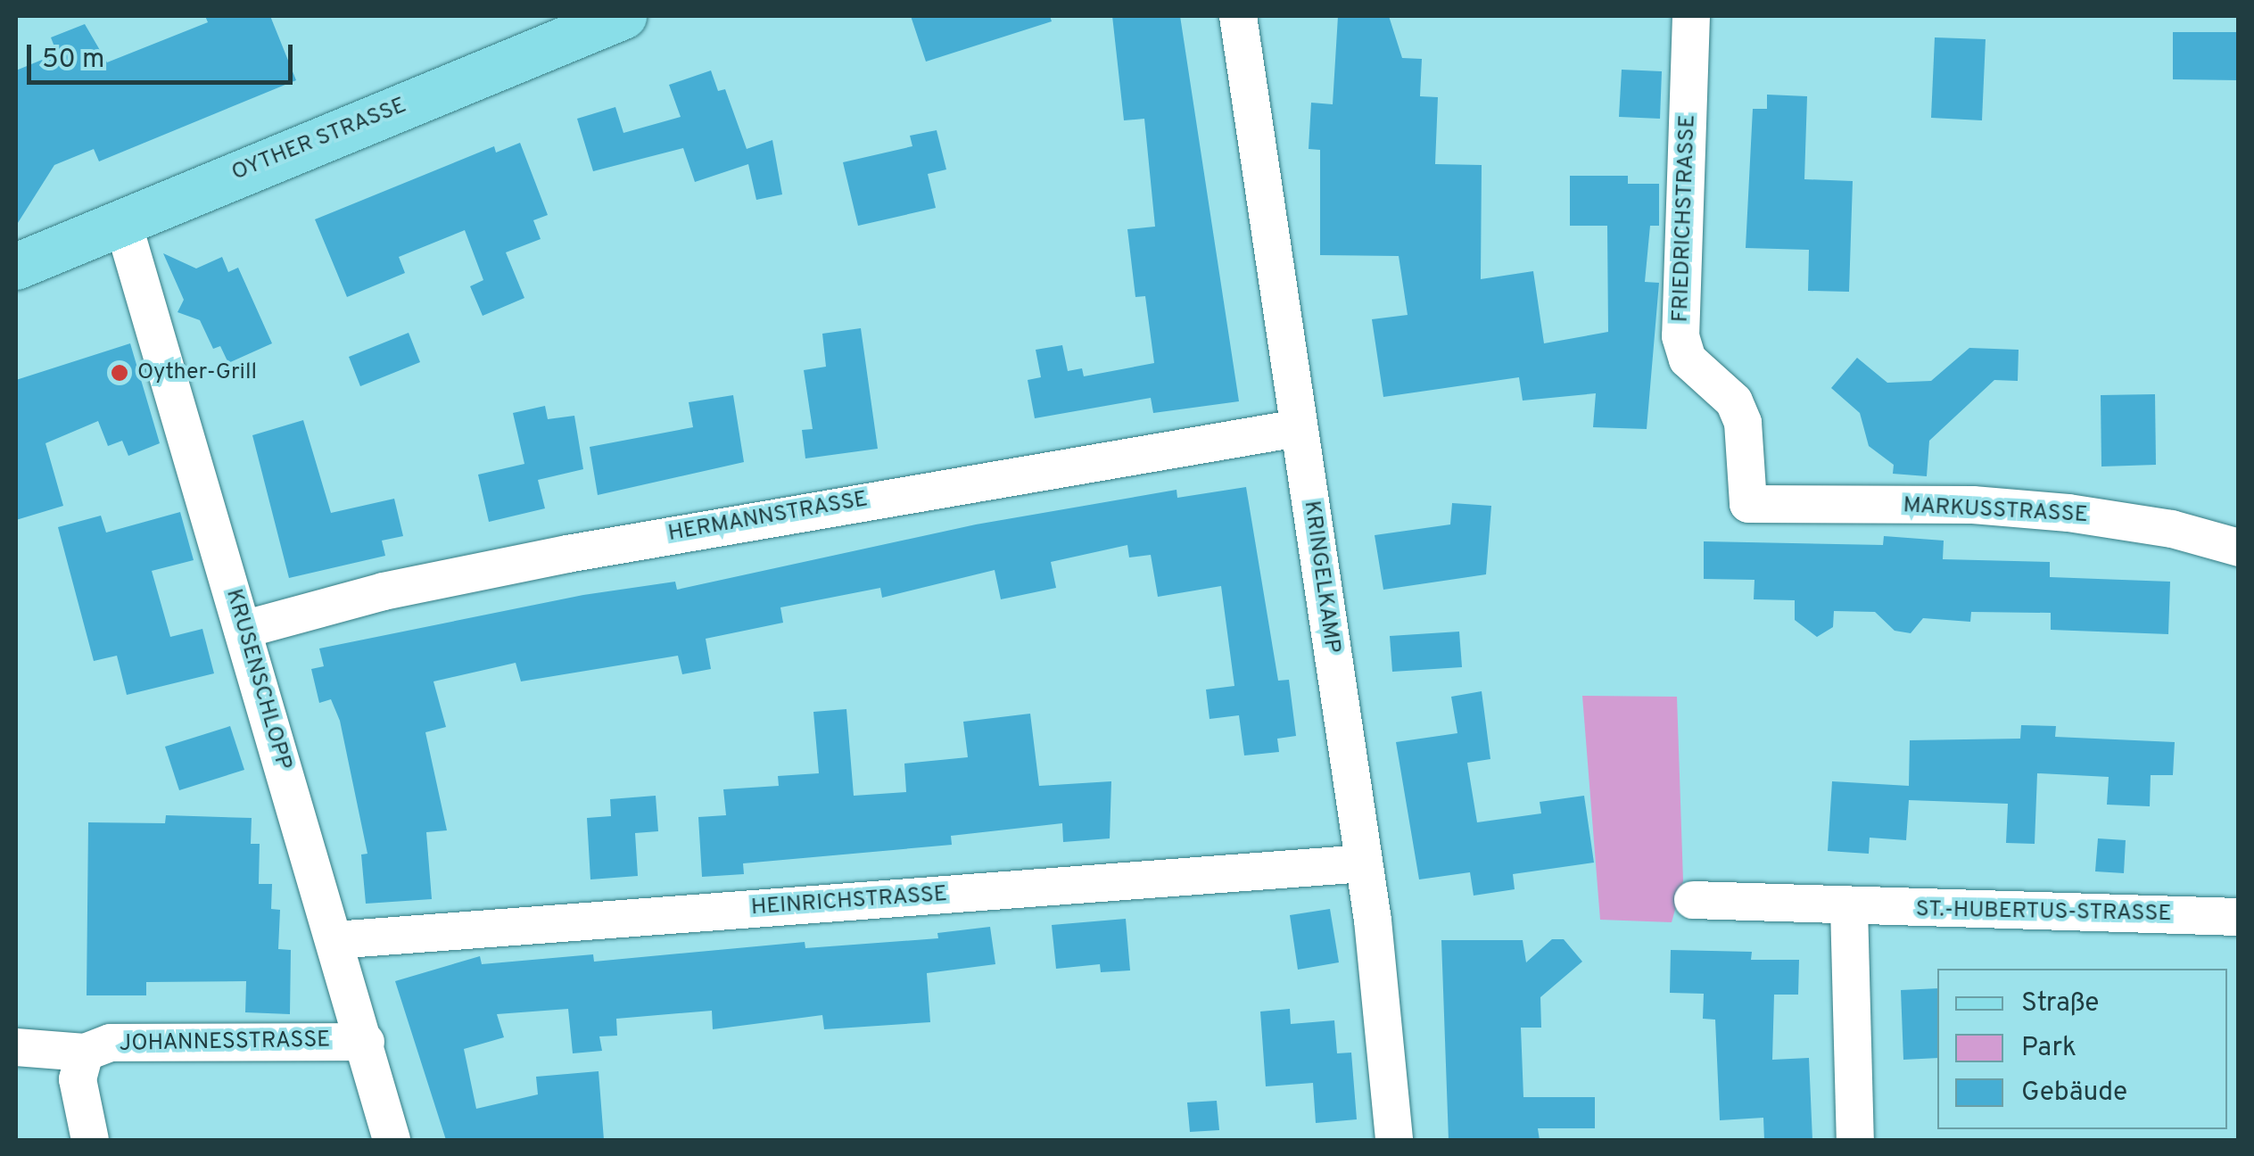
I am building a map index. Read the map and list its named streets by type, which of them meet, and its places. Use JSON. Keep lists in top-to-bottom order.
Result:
{
  "streets": {
    "main road": ["OYTHER STRASSE"],
    "street": [
      "FRIEDRICHSTRASSE",
      "MARKUSSTRASSE",
      "HERMANNSTRASSE",
      "KRINGELKAMP",
      "KRUSENSCHLOPP",
      "HEINRICHSTRASSE",
      "ST.-HUBERTUS-STRASSE",
      "JOHANNESSTRASSE"
    ]
  },
  "crossings": [
    ["OYTHER STRASSE", "KRUSENSCHLOPP"],
    ["FRIEDRICHSTRASSE", "MARKUSSTRASSE"],
    ["HERMANNSTRASSE", "KRINGELKAMP"],
    ["HERMANNSTRASSE", "KRUSENSCHLOPP"],
    ["KRINGELKAMP", "HEINRICHSTRASSE"],
    ["KRUSENSCHLOPP", "HEINRICHSTRASSE"],
    ["KRUSENSCHLOPP", "JOHANNESSTRASSE"]
  ],
  "places": ["Oyther-Grill"],
  "legend": ["Straße", "Park", "Gebäude"],
  "scale_bar": "50 m"
}
